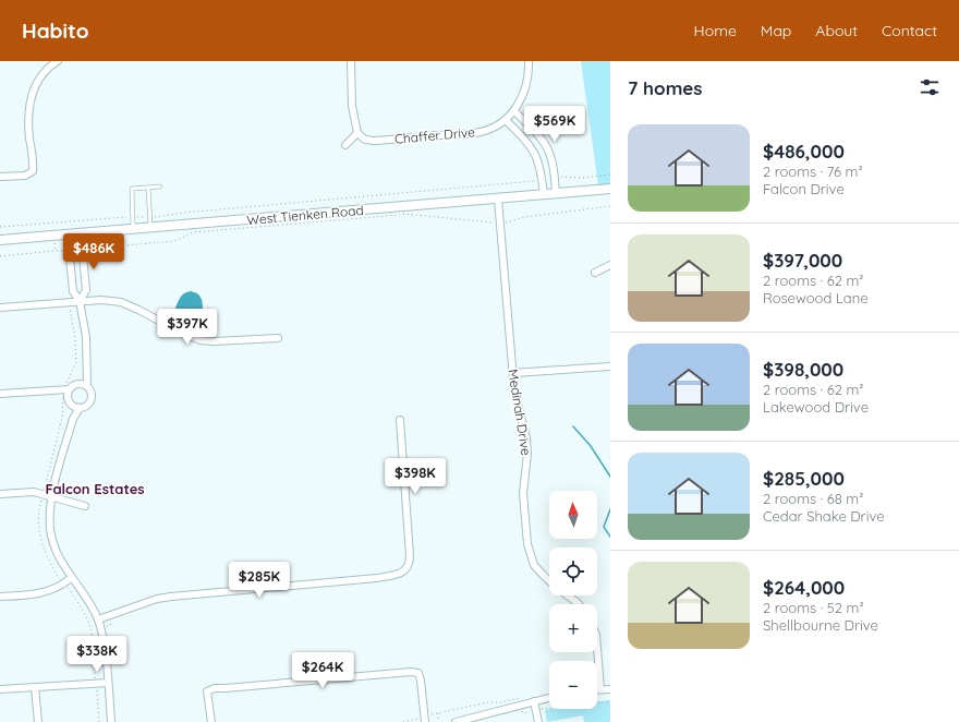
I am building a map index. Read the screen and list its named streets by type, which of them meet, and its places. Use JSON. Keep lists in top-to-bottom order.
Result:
{
  "streets": {
    "street": ["Chaffer Drive", "West Tienken Road", "Medinah Drive"]
  },
  "crossings": [
    ["West Tienken Road", "Medinah Drive"]
  ],
  "districts": ["Falcon Estates"],
  "north": "top",
  "page": {
    "header": "Habito",
    "nav": [
      "Home",
      "Map",
      "About",
      "Contact"
    ],
    "heading": "7 homes",
    "price": [
      "$569K",
      "$486K",
      "$397K",
      "$398K",
      "$285K",
      "$338K",
      "$264K"
    ],
    "list": [
      {
        "name": "$486,000",
        "note": "2 rooms · 76 m² · Falcon Drive"
      },
      {
        "name": "$397,000",
        "note": "2 rooms · 62 m² · Rosewood Lane"
      },
      {
        "name": "$398,000",
        "note": "2 rooms · 62 m² · Lakewood Drive"
      },
      {
        "name": "$285,000",
        "note": "2 rooms · 68 m² · Cedar Shake Drive"
      },
      {
        "name": "$264,000",
        "note": "2 rooms · 52 m² · Shellbourne Drive"
      }
    ],
    "map_buttons": ["+", "−"]
  }
}
